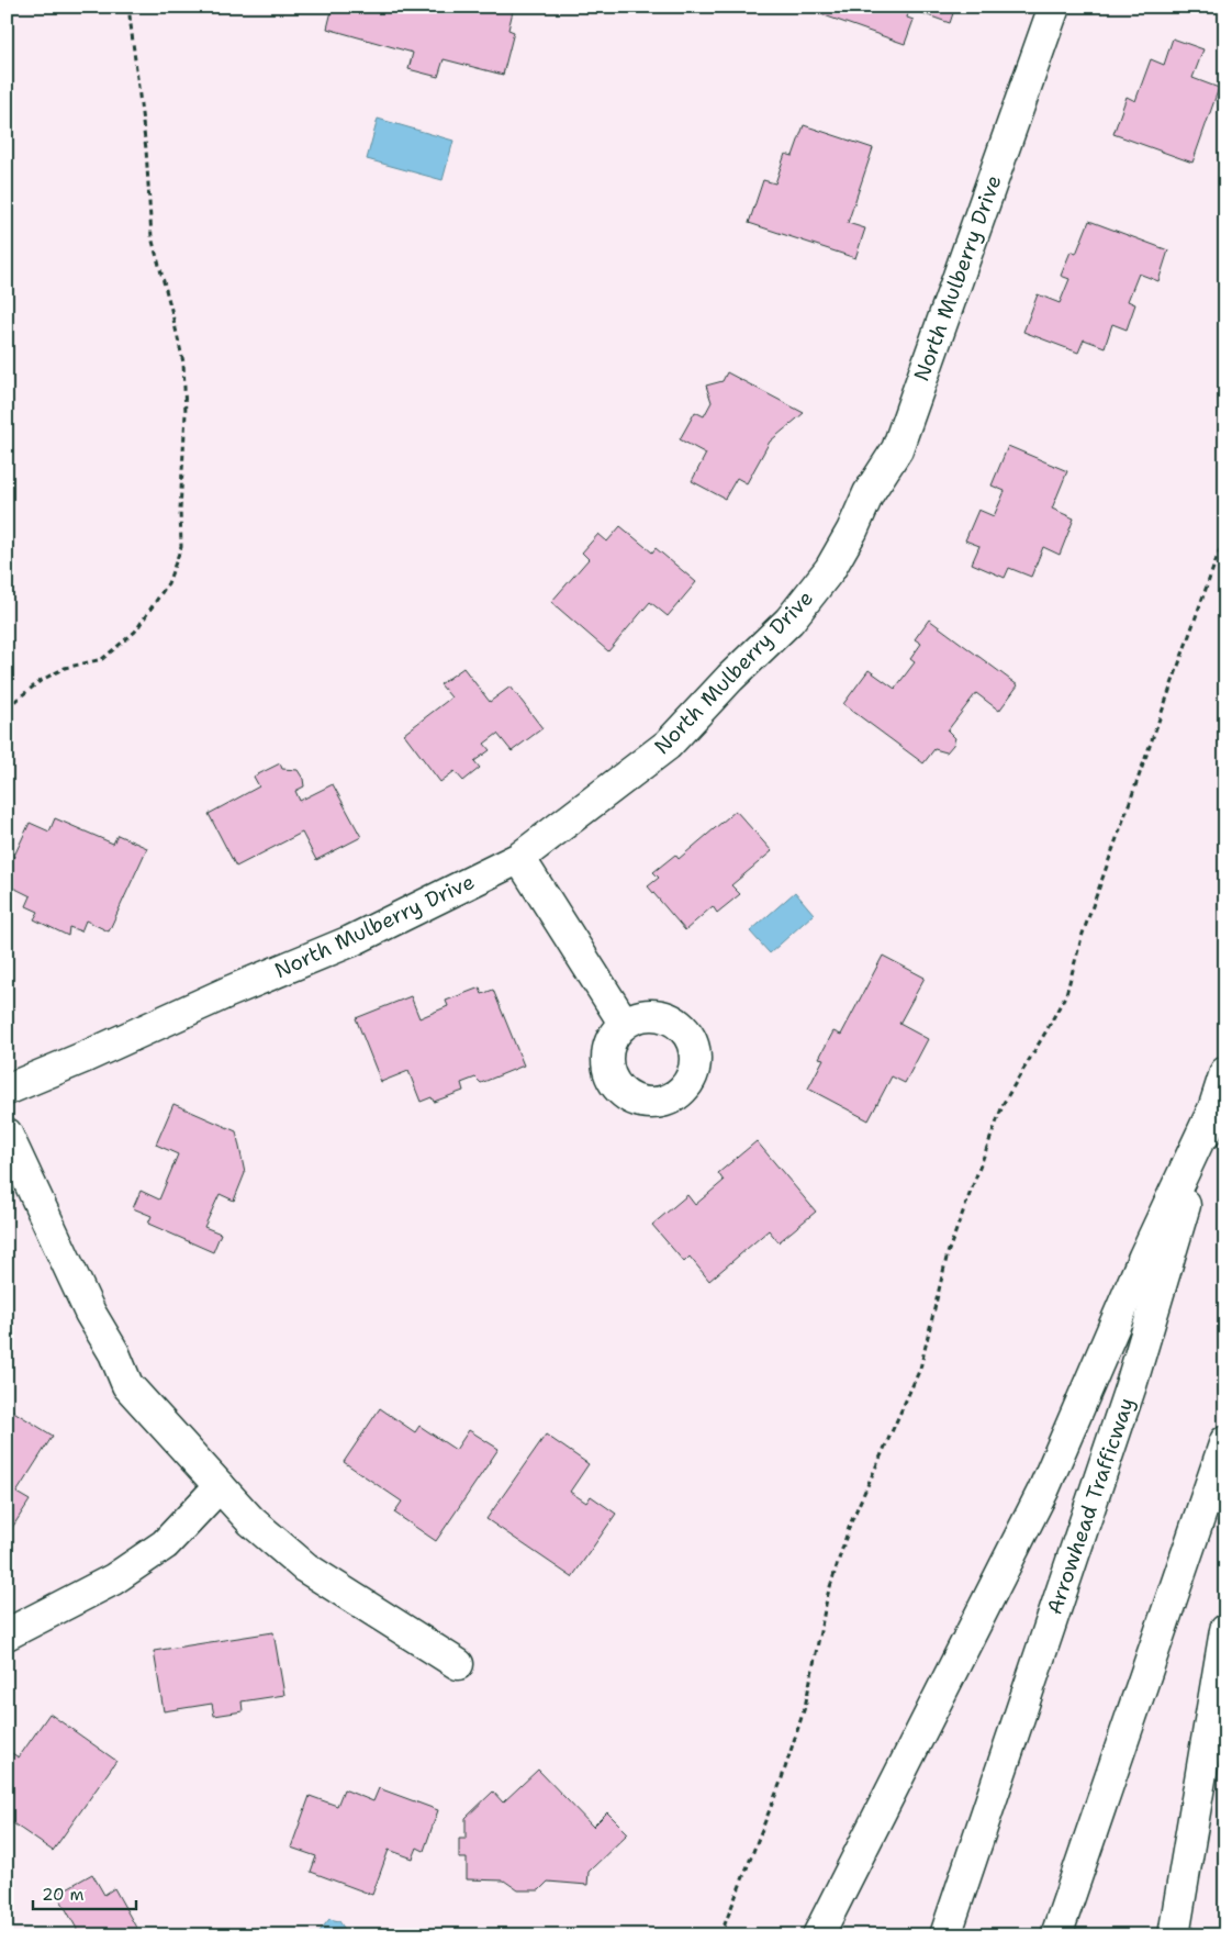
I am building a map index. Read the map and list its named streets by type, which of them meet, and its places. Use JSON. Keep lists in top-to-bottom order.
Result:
{
  "streets": {
    "main road": ["North Mulberry Drive", "Arrowhead Trafficway"]
  },
  "scale_bar": "20 m"
}
